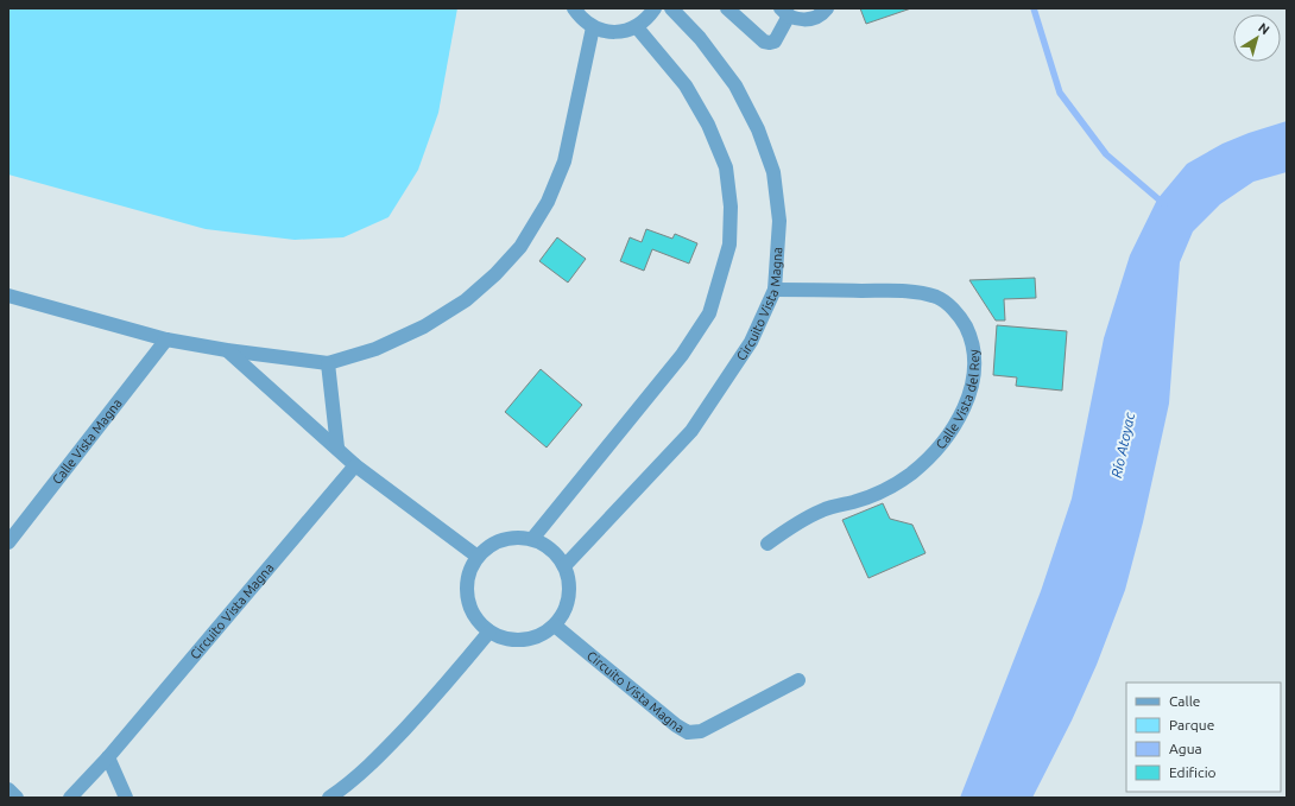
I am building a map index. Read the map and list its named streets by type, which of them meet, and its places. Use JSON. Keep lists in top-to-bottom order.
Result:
{
  "streets": {
    "street": ["Circuito Vista Magna", "Calle Vista del Rey", "Calle Vista Magna"]
  },
  "crossings": [
    ["Circuito Vista Magna", "Calle Vista del Rey"]
  ],
  "water": ["Río Atoyac"],
  "legend": [
    "Calle",
    "Parque",
    "Agua",
    "Edificio"
  ],
  "north": "top right"
}
